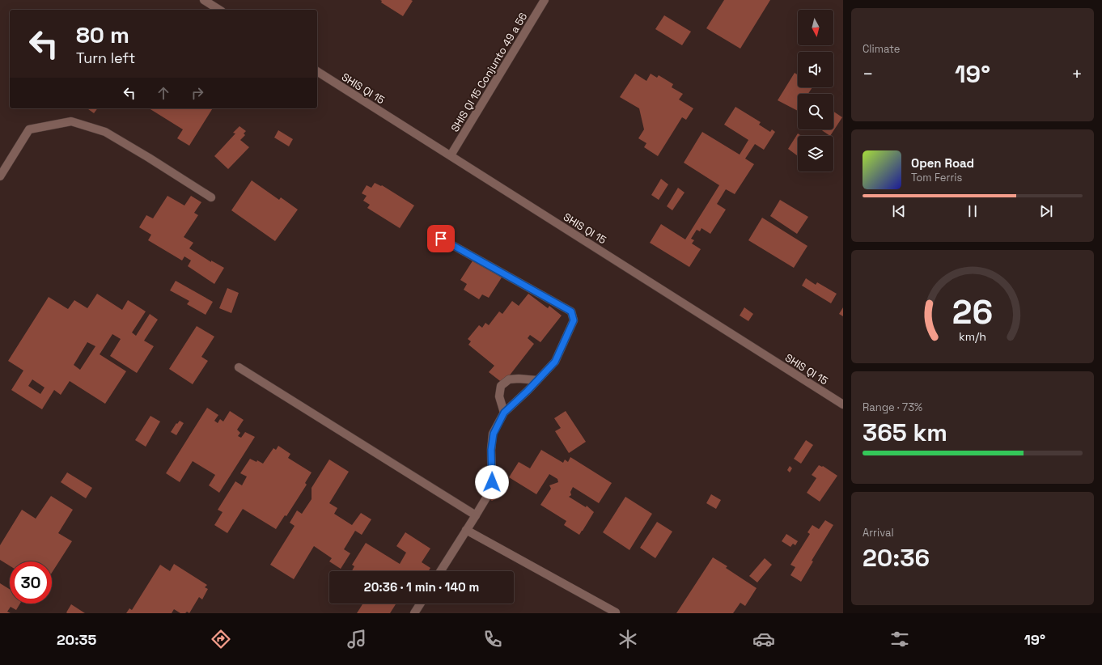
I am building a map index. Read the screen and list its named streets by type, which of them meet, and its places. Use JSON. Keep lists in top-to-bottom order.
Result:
{
  "streets": {
    "street": ["SHIS QI 15 Conjunto 49 a 56", "SHIS QI 15"]
  },
  "crossings": [
    ["SHIS QI 15 Conjunto 49 a 56", "SHIS QI 15"]
  ],
  "north": "bottom",
  "page": {
    "tile": [
      "Climate",
      ["Range · 73%", "365 km"],
      ["Arrival", "20:36"]
    ],
    "turn": ["80 m", "Turn left"],
    "heat": ["−", "19°", "+"],
    "song": ["Open Road", "Tom Ferris"],
    "limit": "30",
    "trip": "20:36 · 1 min · 140 m",
    "tabs": ["20:35", "19°"],
    "gauge": ["26", "km/h"]
  }
}
